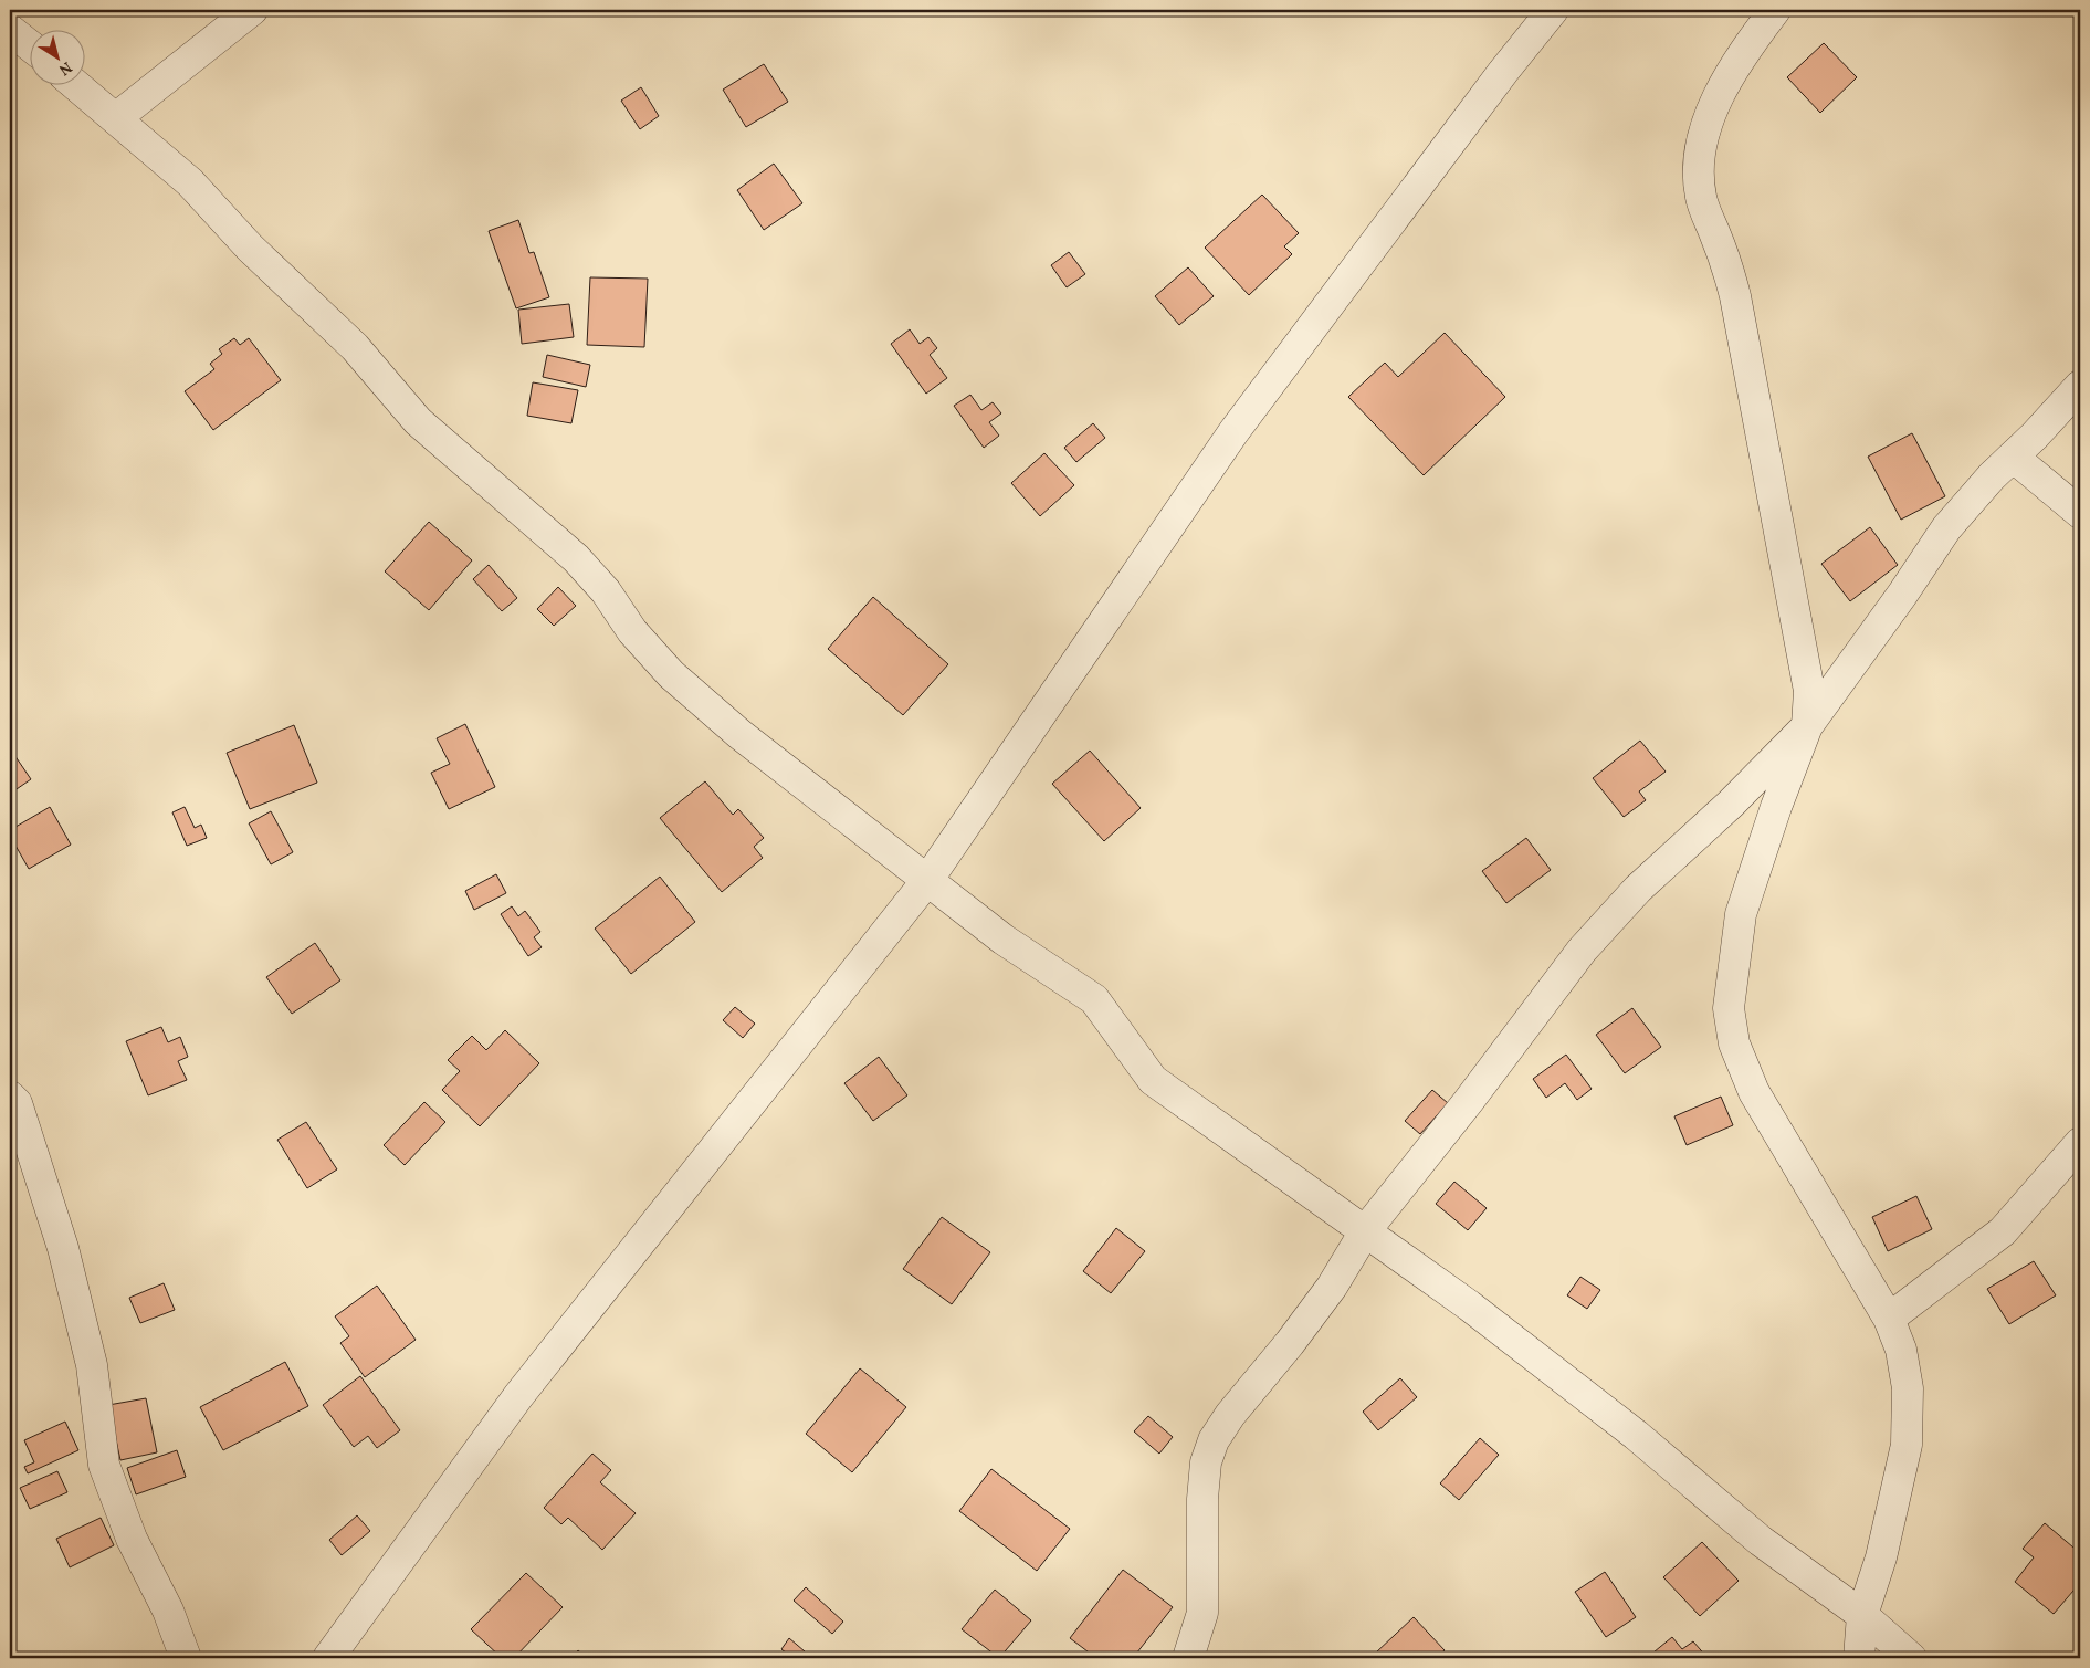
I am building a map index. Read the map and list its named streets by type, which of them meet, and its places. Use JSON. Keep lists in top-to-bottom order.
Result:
{
  "north": "bottom right"
}
